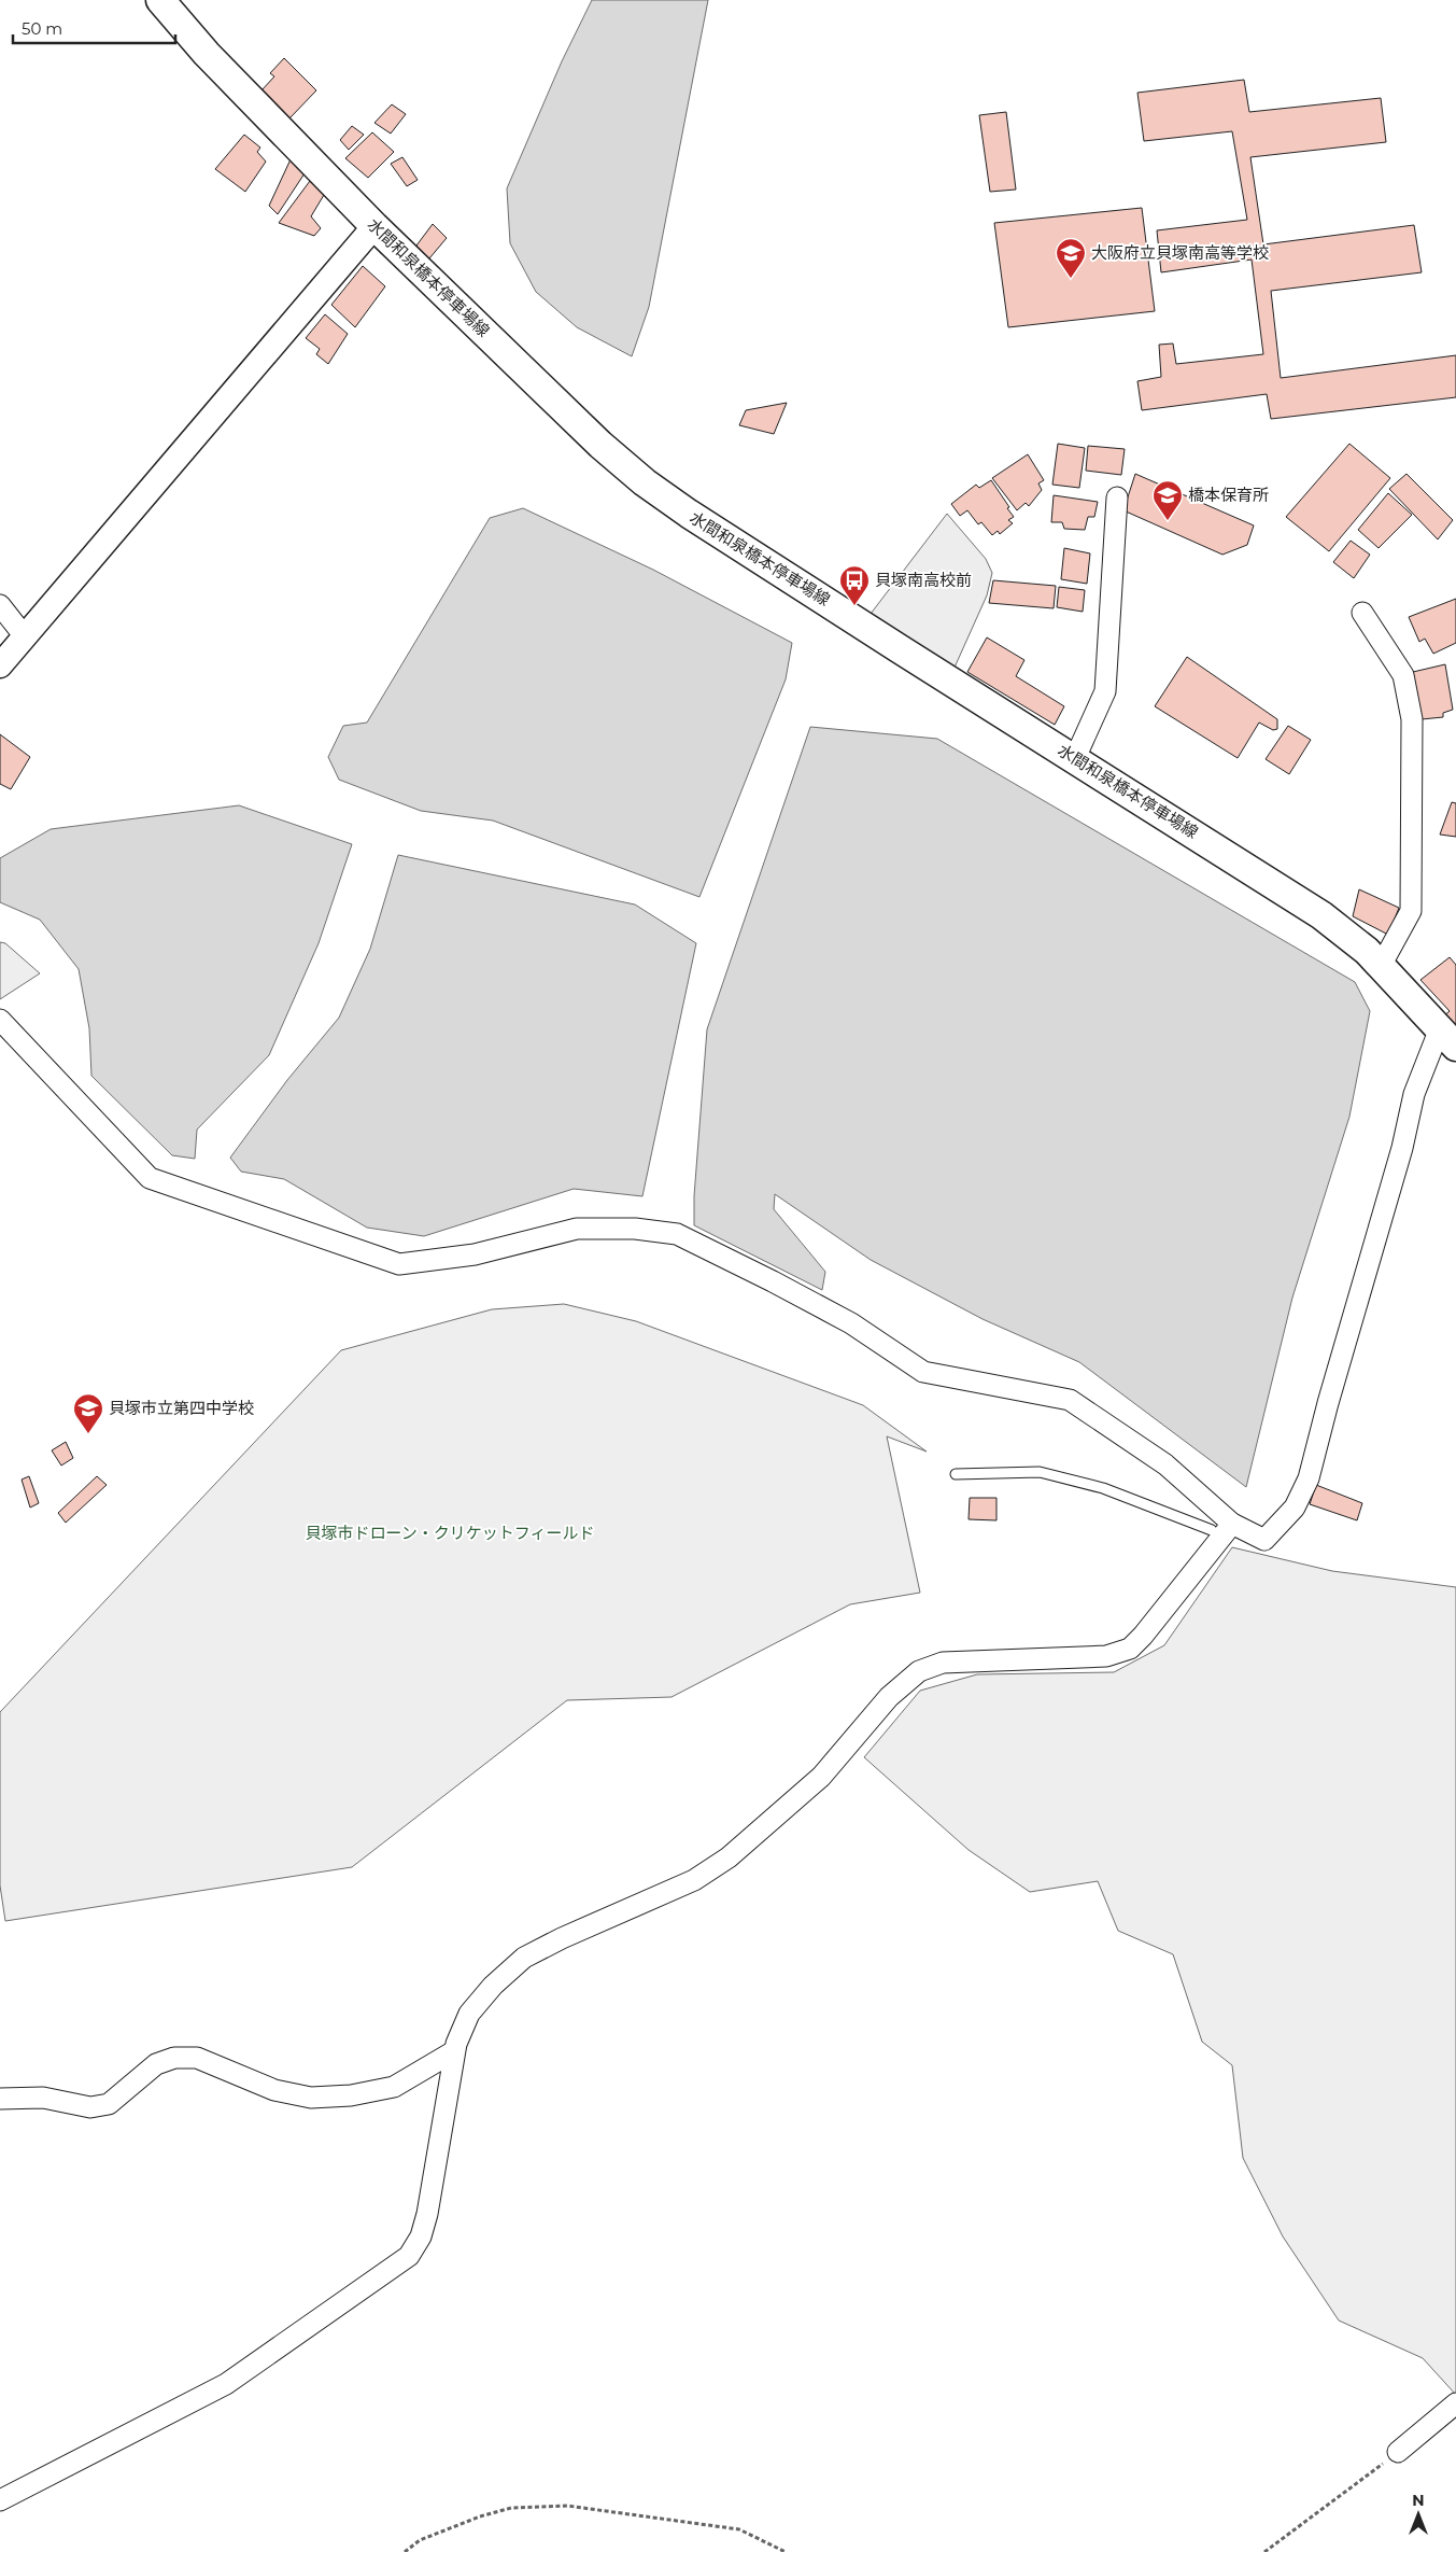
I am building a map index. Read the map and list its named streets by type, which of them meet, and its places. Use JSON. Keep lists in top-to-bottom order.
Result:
{
  "streets": {
    "main road": ["水間和泉橋本停車場線"]
  },
  "parks": ["貝塚市ドローン・クリケットフィールド"],
  "places": {
    "school or university": ["大阪府立貝塚南高等学校", "橋本保育所", "貝塚市立第四中学校"],
    "bus stop": ["貝塚南高校前"]
  },
  "scale_bar": "50 m",
  "north": "top"
}
